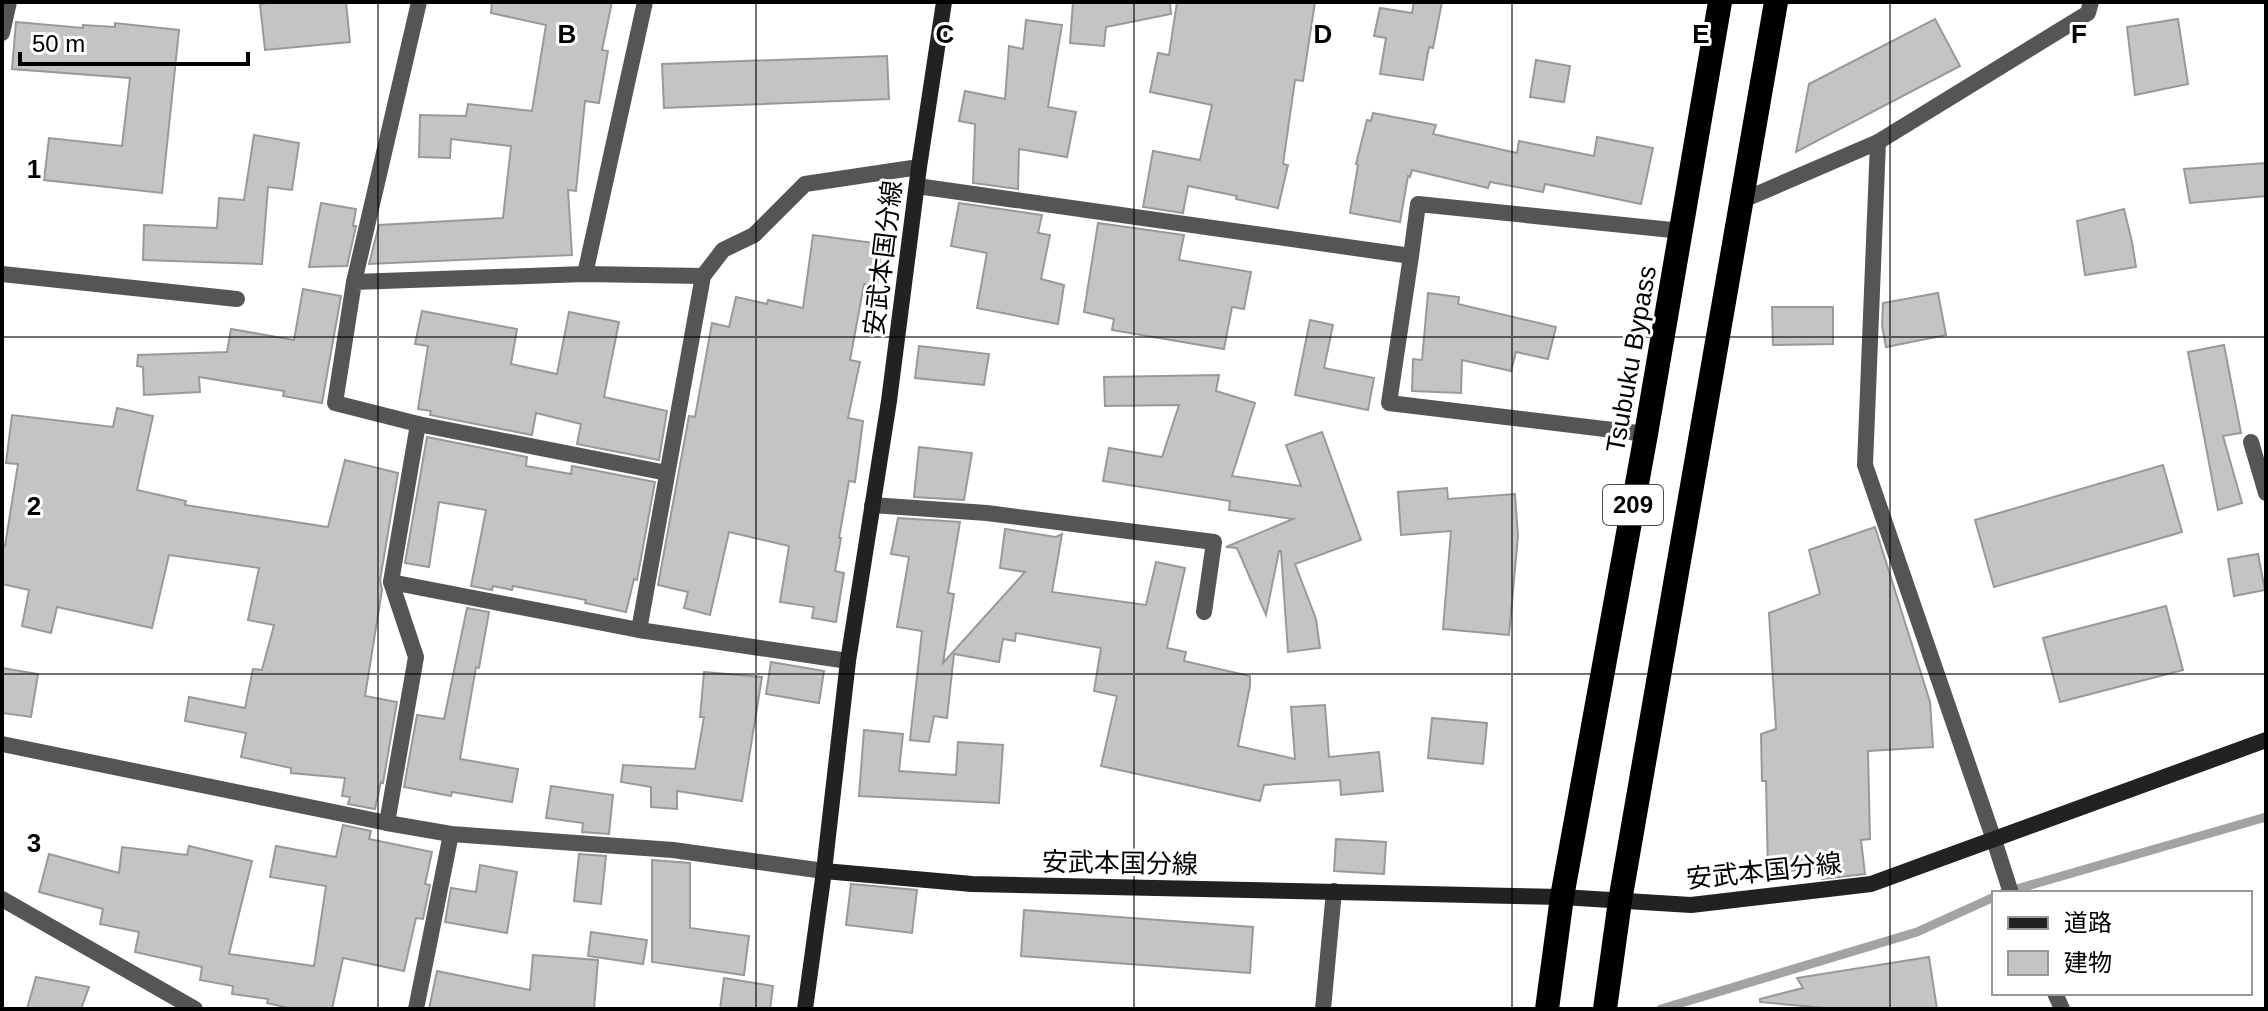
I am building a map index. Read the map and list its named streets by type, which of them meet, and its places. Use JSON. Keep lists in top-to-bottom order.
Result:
{
  "streets": {
    "highway": ["Tsubuku Bypass", "209"],
    "main road": ["安武本国分線"]
  },
  "crossings": [
    ["安武本国分線", "Tsubuku Bypass"],
    ["安武本国分線", "209"]
  ],
  "legend": ["道路", "建物"],
  "scale_bar": "50 m",
  "grid": {
    "columns": [
      "B",
      "C",
      "D",
      "E",
      "F"
    ],
    "rows": ["1", "2", "3"]
  }
}
